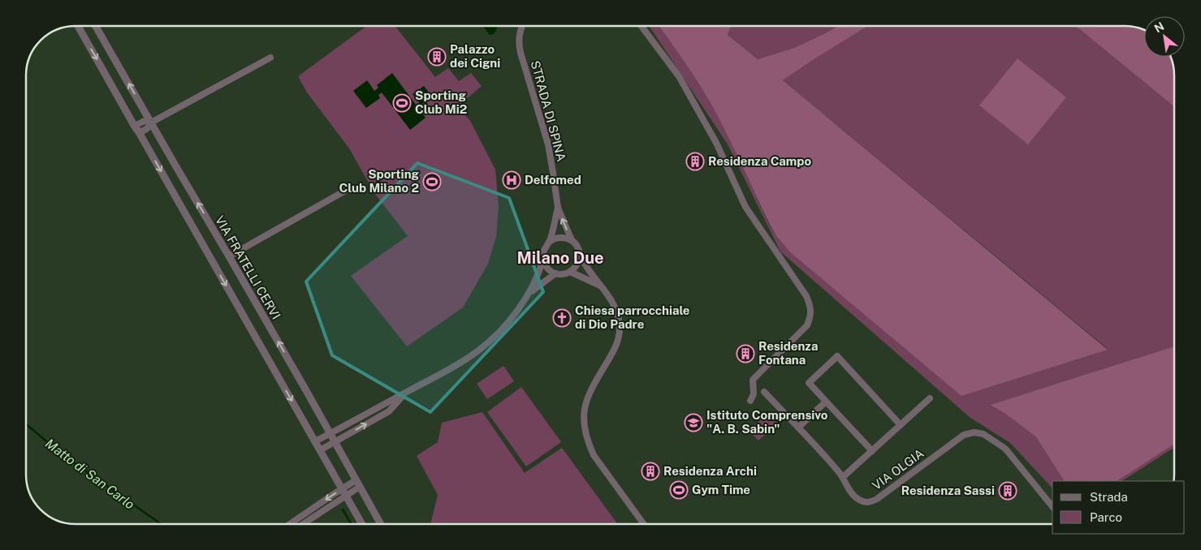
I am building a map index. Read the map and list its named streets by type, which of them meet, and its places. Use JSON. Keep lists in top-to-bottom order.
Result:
{
  "streets": {
    "street": ["STRADA DI SPINA", "VIA FRATELLI CERVI", "VIA OLGIA"]
  },
  "districts": ["Milano Due"],
  "water": ["Matto di San Carlo"],
  "places": {
    "building": [
      "Palazzo dei Cigni",
      "Residenza Campo",
      "Residenza Fontana",
      "Residenza Archi",
      "Residenza Sassi"
    ],
    "sports": ["Sporting Club Mi2", "Sporting Club Milano 2", "Gym Time"],
    "hospital": ["Delfomed"],
    "church": ["Chiesa parrocchiale di Dio Padre"],
    "school or university": ["Istituto Comprensivo \"A. B. Sabin\""]
  },
  "legend": ["Strada", "Parco"],
  "north": "top left"
}
